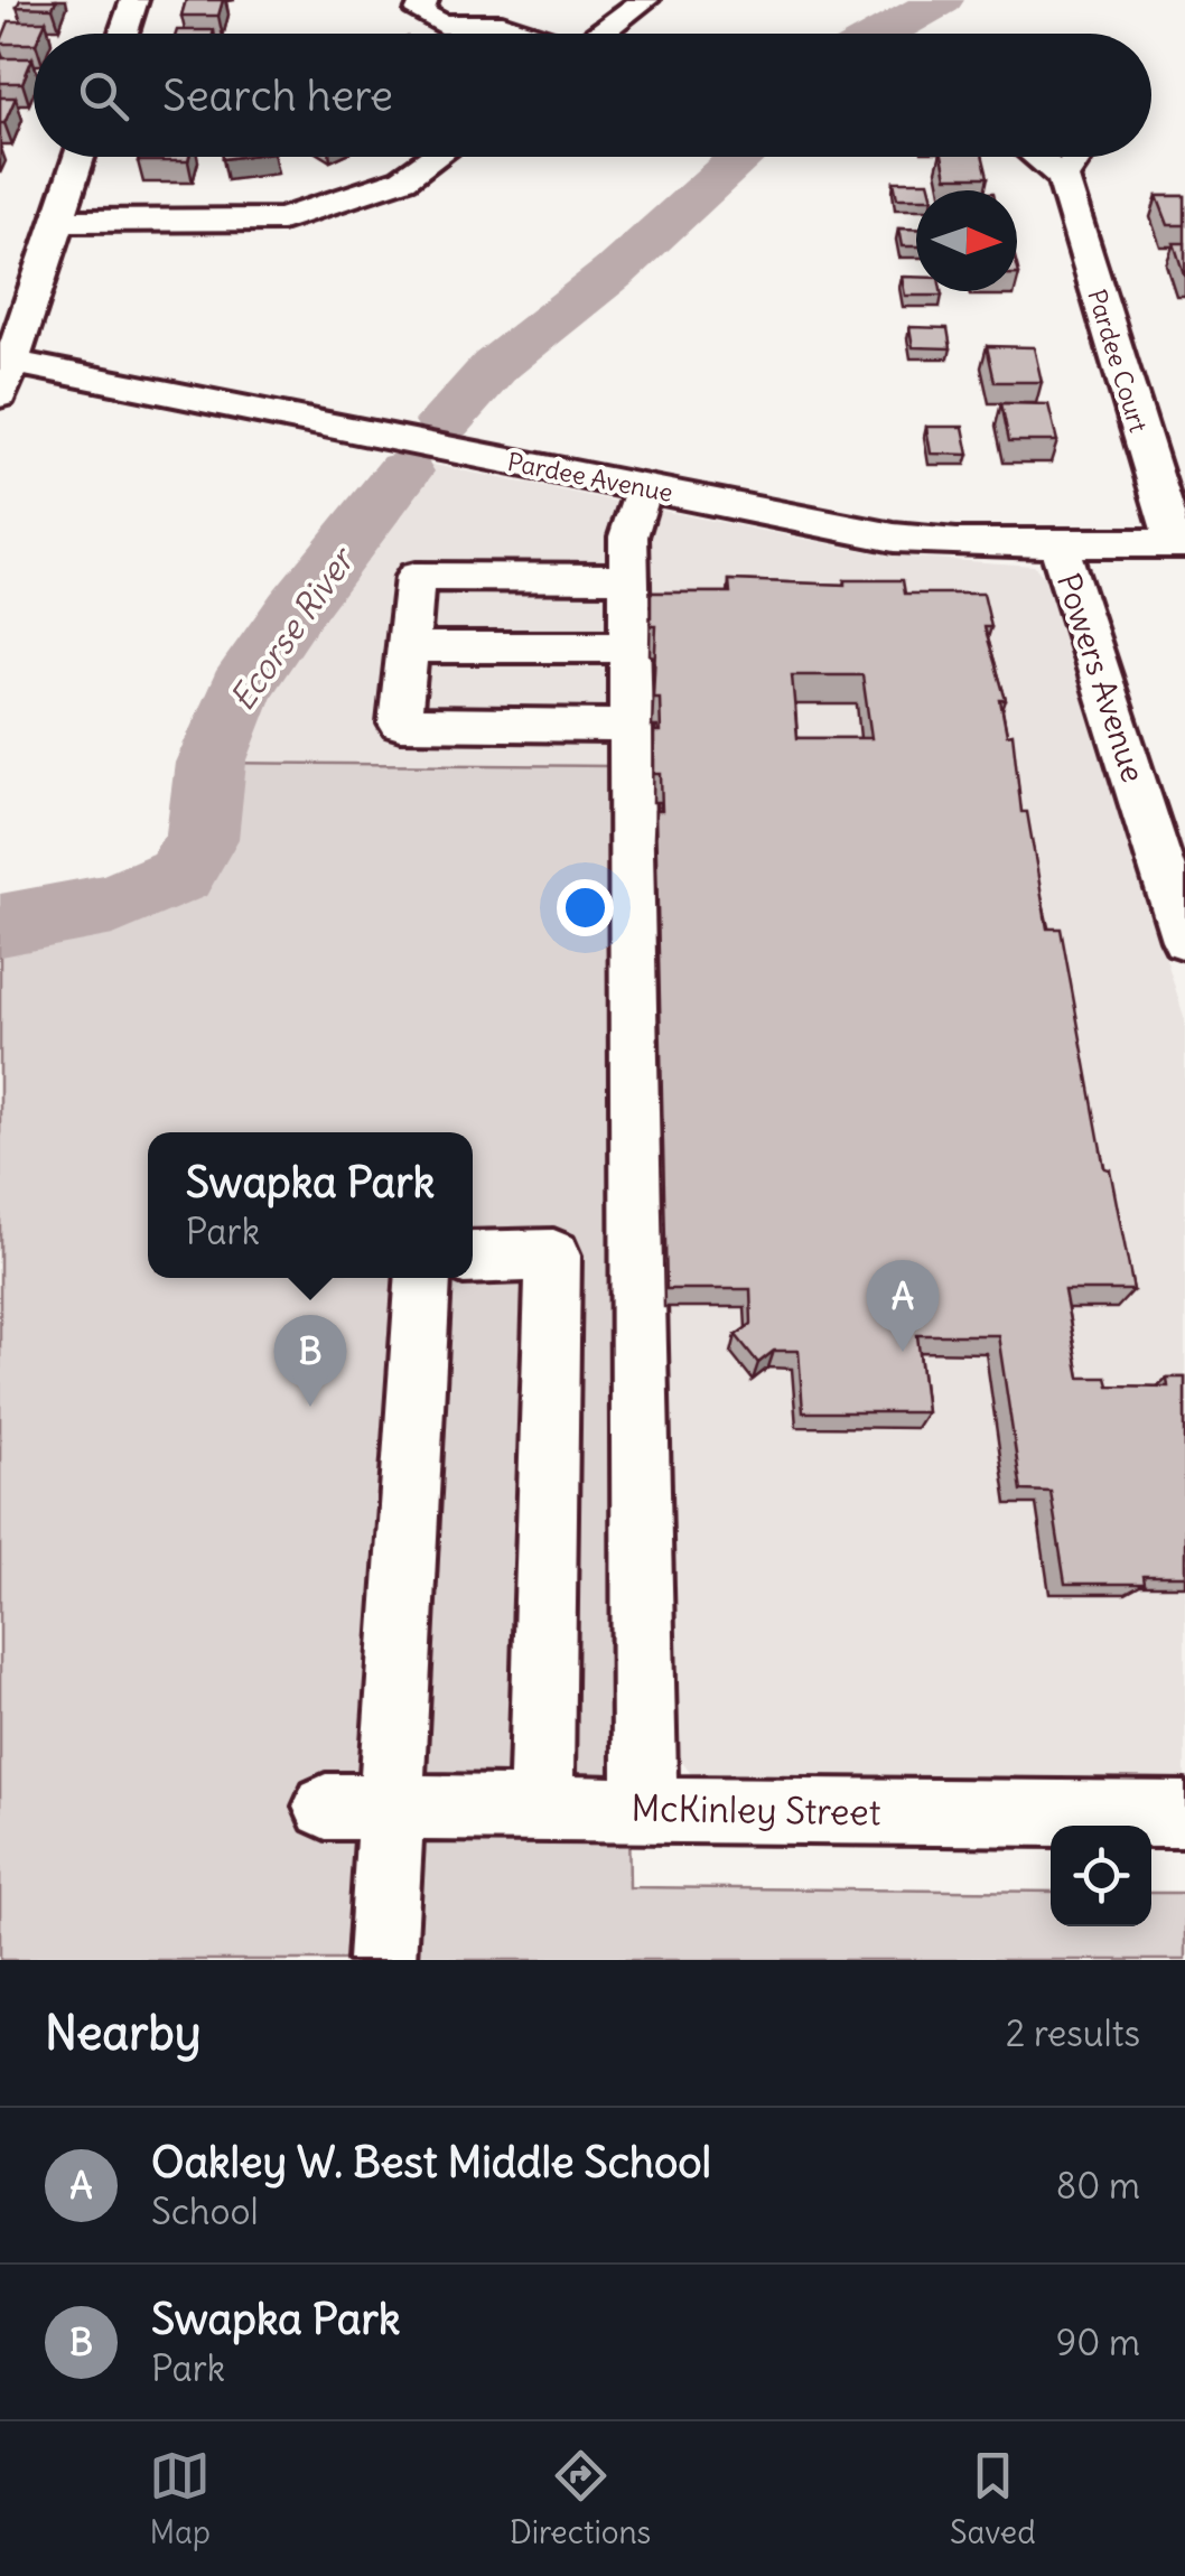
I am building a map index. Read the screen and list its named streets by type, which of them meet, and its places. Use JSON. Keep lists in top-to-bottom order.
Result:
{
  "streets": {
    "street": [
      "Pardee Court",
      "Pardee Avenue",
      "Powers Avenue",
      "McKinley Street"
    ]
  },
  "crossings": [
    ["Pardee Court", "Pardee Avenue"],
    ["Pardee Avenue", "Powers Avenue"]
  ],
  "water": ["Ecorse River"],
  "north": "right",
  "page": {
    "search": "Search here",
    "popup": ["Swapka Park", "Park"],
    "pins": ["A", "B"],
    "heading": ["Nearby", "2 results"],
    "list": [
      {
        "mark": "A",
        "name": "Oakley W. Best Middle School",
        "note": "School",
        "value": "80 m"
      },
      {
        "mark": "B",
        "name": "Swapka Park",
        "note": "Park",
        "value": "90 m"
      }
    ],
    "nav": ["Map", "Directions", "Saved"]
  }
}
